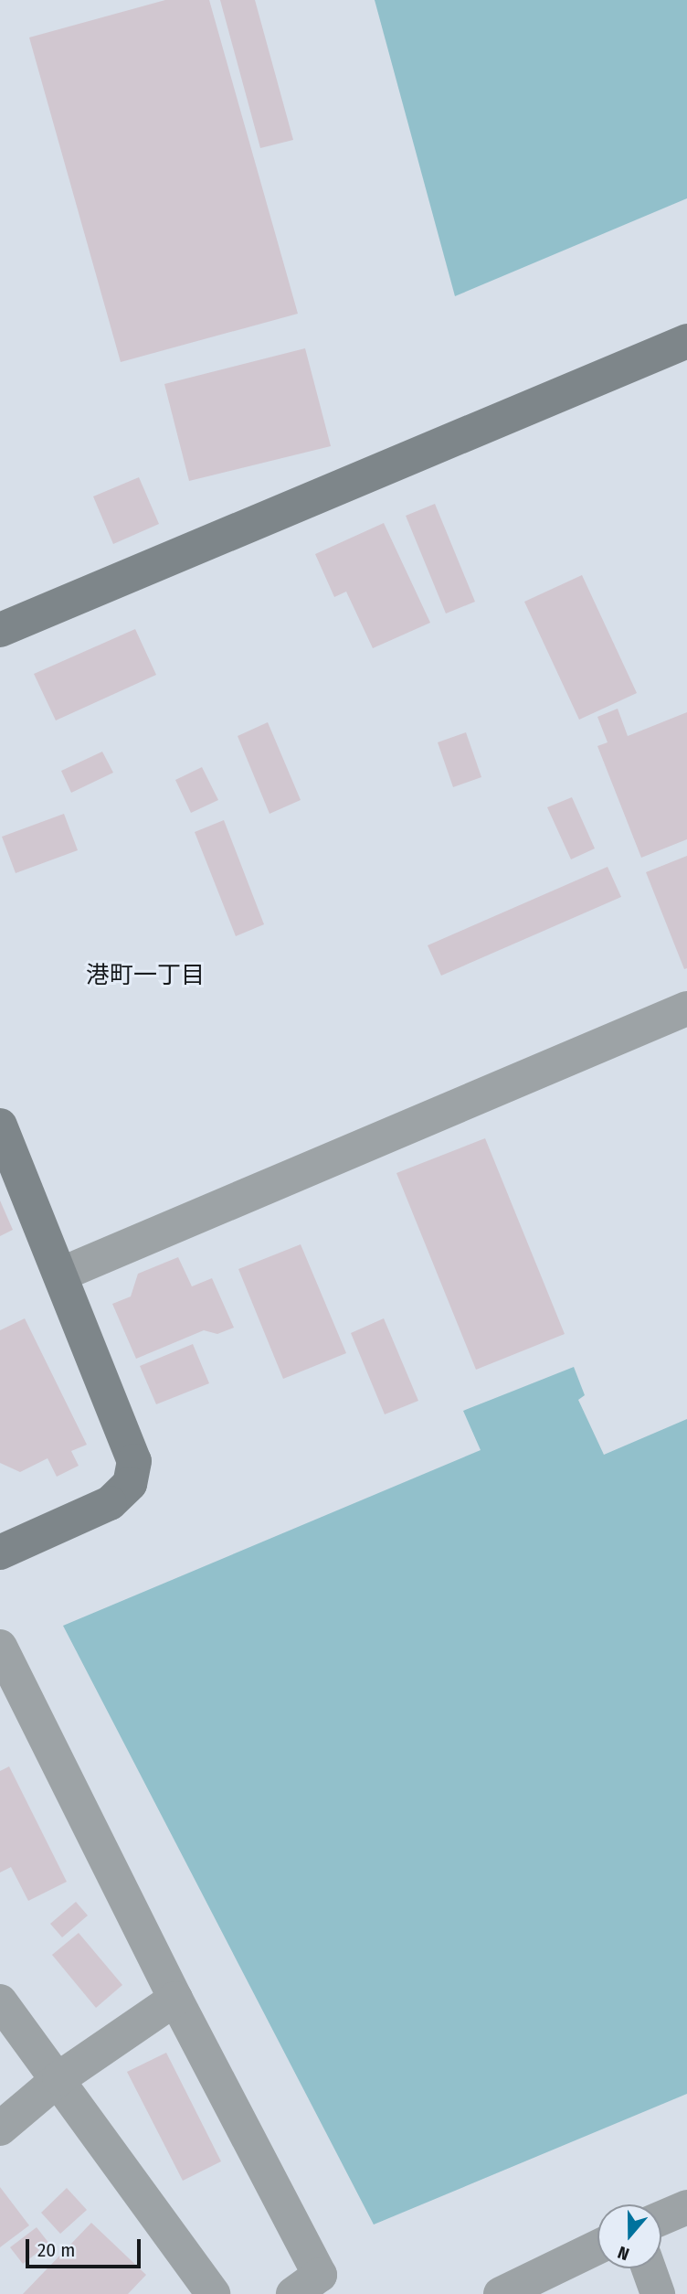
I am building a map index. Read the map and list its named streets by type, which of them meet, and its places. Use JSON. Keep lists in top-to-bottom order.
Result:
{
  "districts": ["港町一丁目"],
  "scale_bar": "20 m",
  "north": "bottom"
}
